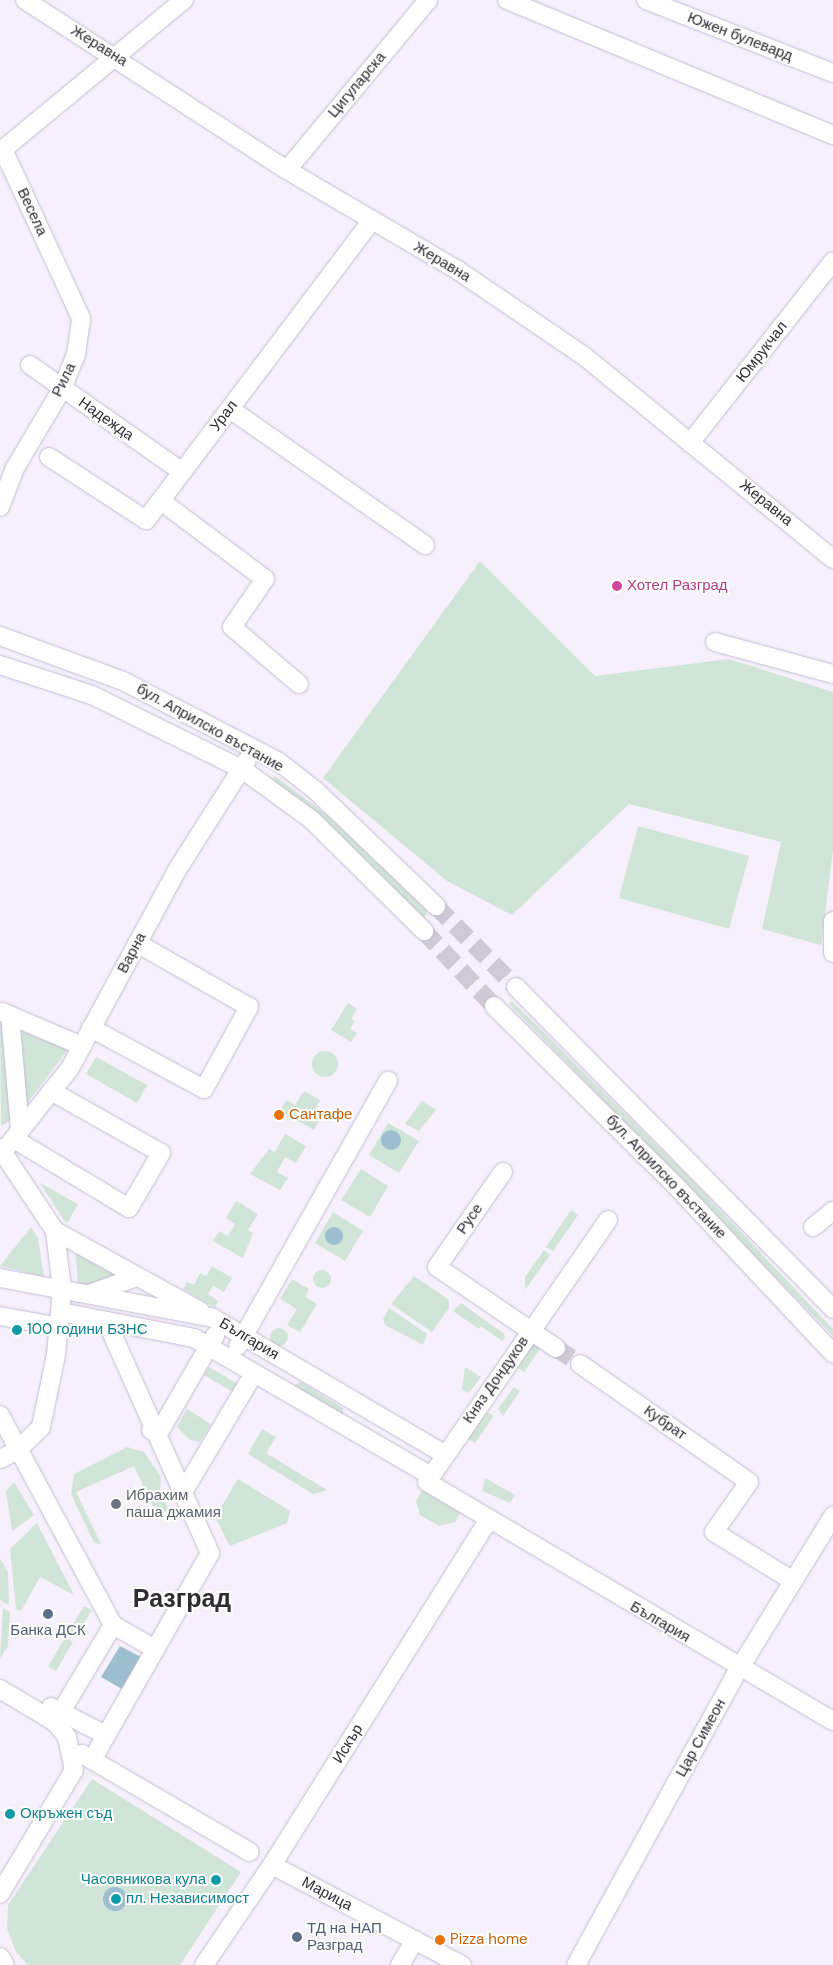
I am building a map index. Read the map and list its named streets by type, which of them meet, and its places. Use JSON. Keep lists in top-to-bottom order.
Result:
{
  "streets": {
    "street": [
      "Южен булевард",
      "Жеравна",
      "Цигуларска",
      "Весела",
      "Юмрукчал",
      "Рила",
      "Урал",
      "Надежда",
      "бул. Априлско въстание",
      "Варна",
      "Русе",
      "България",
      "Княз Дондуков",
      "Кубрат",
      "Цар Симеон",
      "Искър",
      "Марица"
    ]
  },
  "crossings": [
    ["Жеравна", "Цигуларска"],
    ["Жеравна", "Юмрукчал"],
    ["Жеравна", "Урал"],
    ["Весела", "Рила"],
    ["Рила", "Надежда"],
    ["Урал", "Надежда"],
    ["бул. Априлско въстание", "Варна"],
    ["Русе", "Княз Дондуков"],
    ["България", "Княз Дондуков"],
    ["България", "Цар Симеон"],
    ["България", "Искър"],
    ["Кубрат", "Цар Симеон"],
    ["Искър", "Марица"]
  ],
  "districts": ["Разград"],
  "places": [
    "Хотел Разград",
    "Сантафе",
    "100 години БЗНС",
    "Ибрахим паша джамия",
    "Банка ДСК",
    "Окръжен съд",
    "Часовникова кула",
    "пл. Независимост",
    "ТД на НАП Разград",
    "Pizza home"
  ]
}
